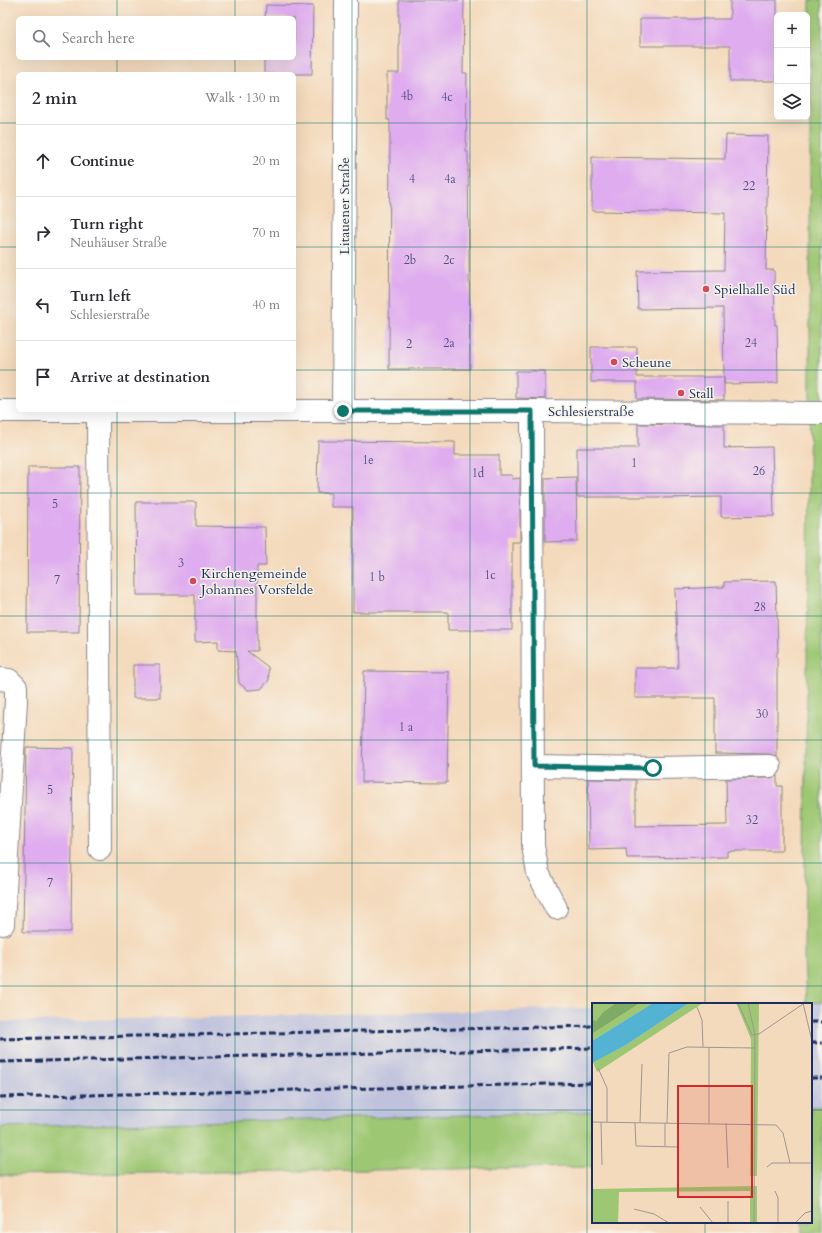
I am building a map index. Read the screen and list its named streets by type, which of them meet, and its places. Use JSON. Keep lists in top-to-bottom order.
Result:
{
  "streets": {
    "street": ["Litauener Straße", "Schlesierstraße"]
  },
  "crossings": [
    ["Litauener Straße", "Schlesierstraße"]
  ],
  "places": [
    "Spielhalle Süd",
    "Scheune",
    "Stall",
    "Kirchengemeinde Johannes Vorsfelde"
  ],
  "house_numbers": [
    "4b",
    "4c",
    "4",
    "4a",
    "22",
    "2b",
    "2c",
    "2a",
    "24",
    "2",
    "1e",
    "1",
    "26",
    "1d",
    "5",
    "3",
    "1c",
    "1 b",
    "7",
    "28",
    "30",
    "1 a",
    "5",
    "32",
    "7"
  ],
  "page": {
    "map_buttons": ["+", "−"],
    "search": "Search here",
    "heading": ["2 min", "Walk · 130 m"],
    "list": [
      ["Continue", "20 m"],
      ["Turn right", "Neuhäuser Straße", "70 m"],
      ["Turn left", "Schlesierstraße", "40 m"],
      "Arrive at destination"
    ]
  }
}
